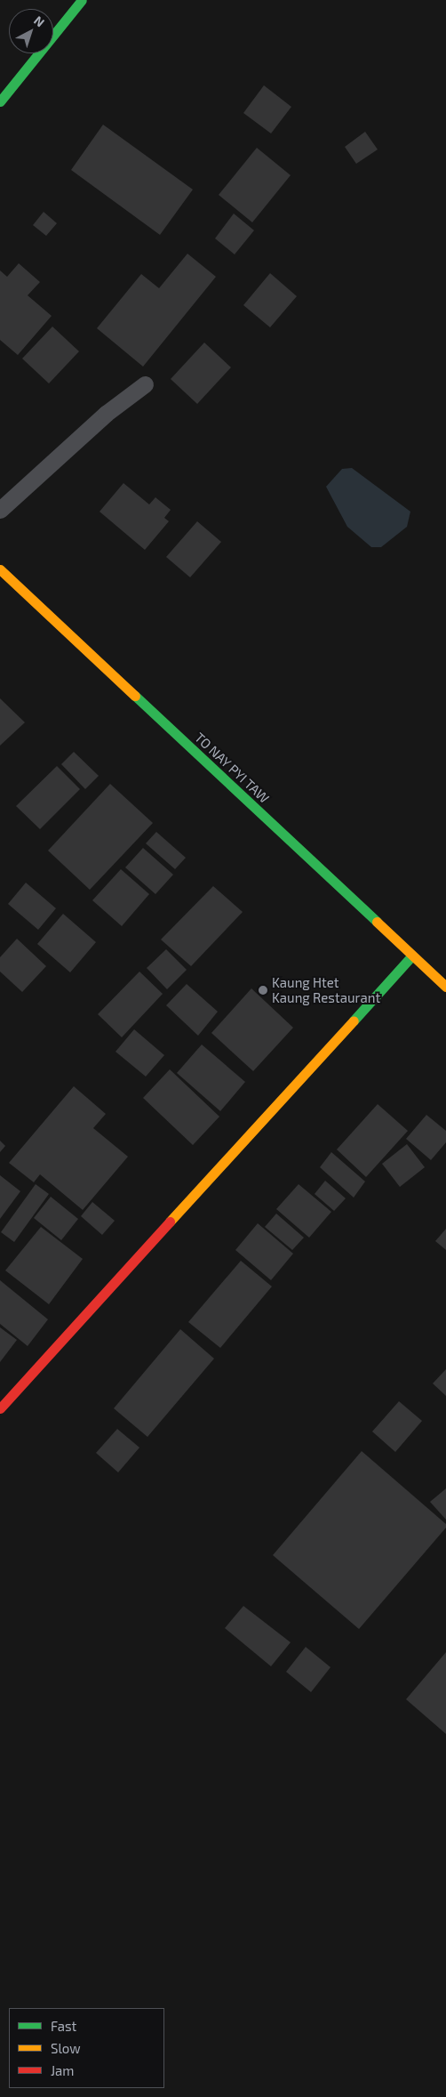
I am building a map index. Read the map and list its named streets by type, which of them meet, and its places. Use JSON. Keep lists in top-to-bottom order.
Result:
{
  "streets": {
    "street": ["TO NAY PYI TAW"]
  },
  "places": ["Kaung Htet Kaung Restaurant"],
  "legend": ["Fast", "Slow", "Jam"],
  "north": "top right"
}
